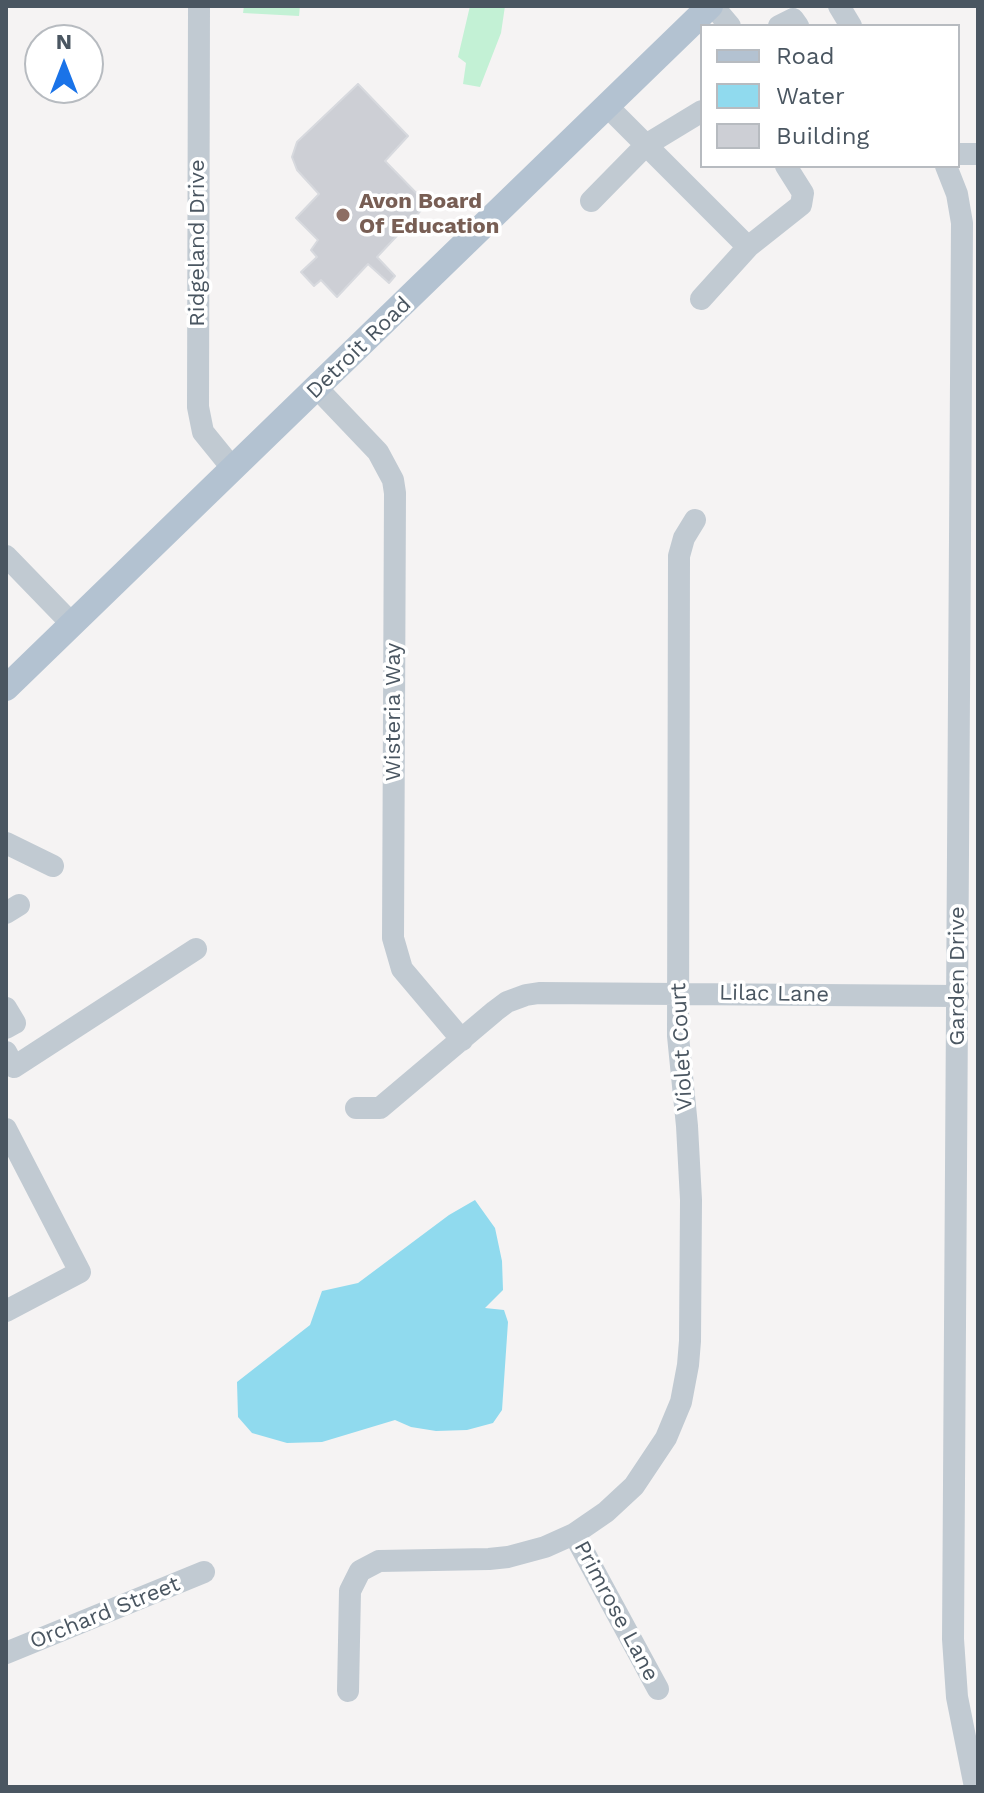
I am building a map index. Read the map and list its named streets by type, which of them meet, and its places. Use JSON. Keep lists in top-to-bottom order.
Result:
{
  "streets": {
    "main road": ["Detroit Road"],
    "street": [
      "Ridgeland Drive",
      "Wisteria Way",
      "Garden Drive",
      "Lilac Lane",
      "Violet Court",
      "Primrose Lane",
      "Orchard Street"
    ]
  },
  "crossings": [
    ["Ridgeland Drive", "Detroit Road"],
    ["Detroit Road", "Wisteria Way"],
    ["Wisteria Way", "Lilac Lane"],
    ["Garden Drive", "Lilac Lane"],
    ["Lilac Lane", "Violet Court"],
    ["Violet Court", "Primrose Lane"]
  ],
  "places": ["Avon Board Of Education"],
  "legend": ["Road", "Water", "Building"],
  "north": "top"
}
